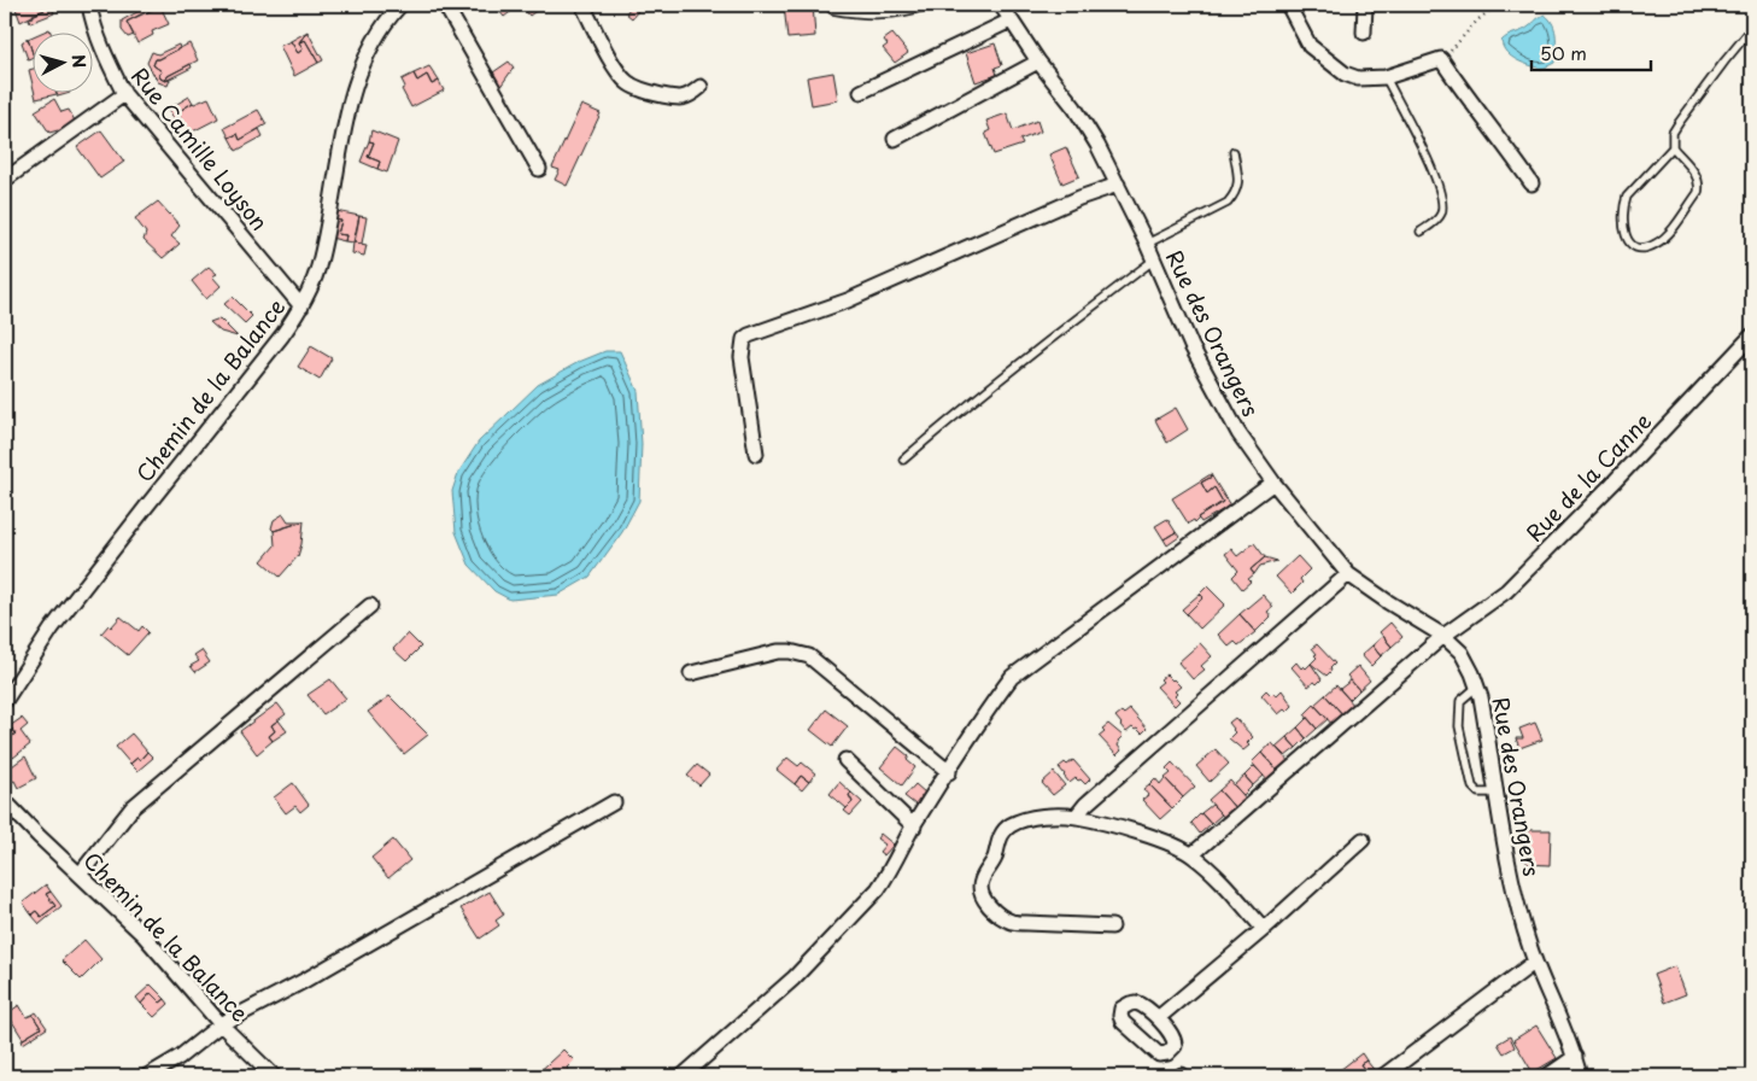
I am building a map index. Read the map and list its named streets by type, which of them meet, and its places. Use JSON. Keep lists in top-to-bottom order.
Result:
{
  "streets": {
    "street": [
      "Rue Camille Loyson",
      "Rue des Orangers",
      "Chemin de la Balance",
      "Rue de la Canne"
    ]
  },
  "crossings": [
    ["Rue Camille Loyson", "Chemin de la Balance"],
    ["Rue des Orangers", "Rue de la Canne"]
  ],
  "scale_bar": "50 m",
  "north": "right"
}
